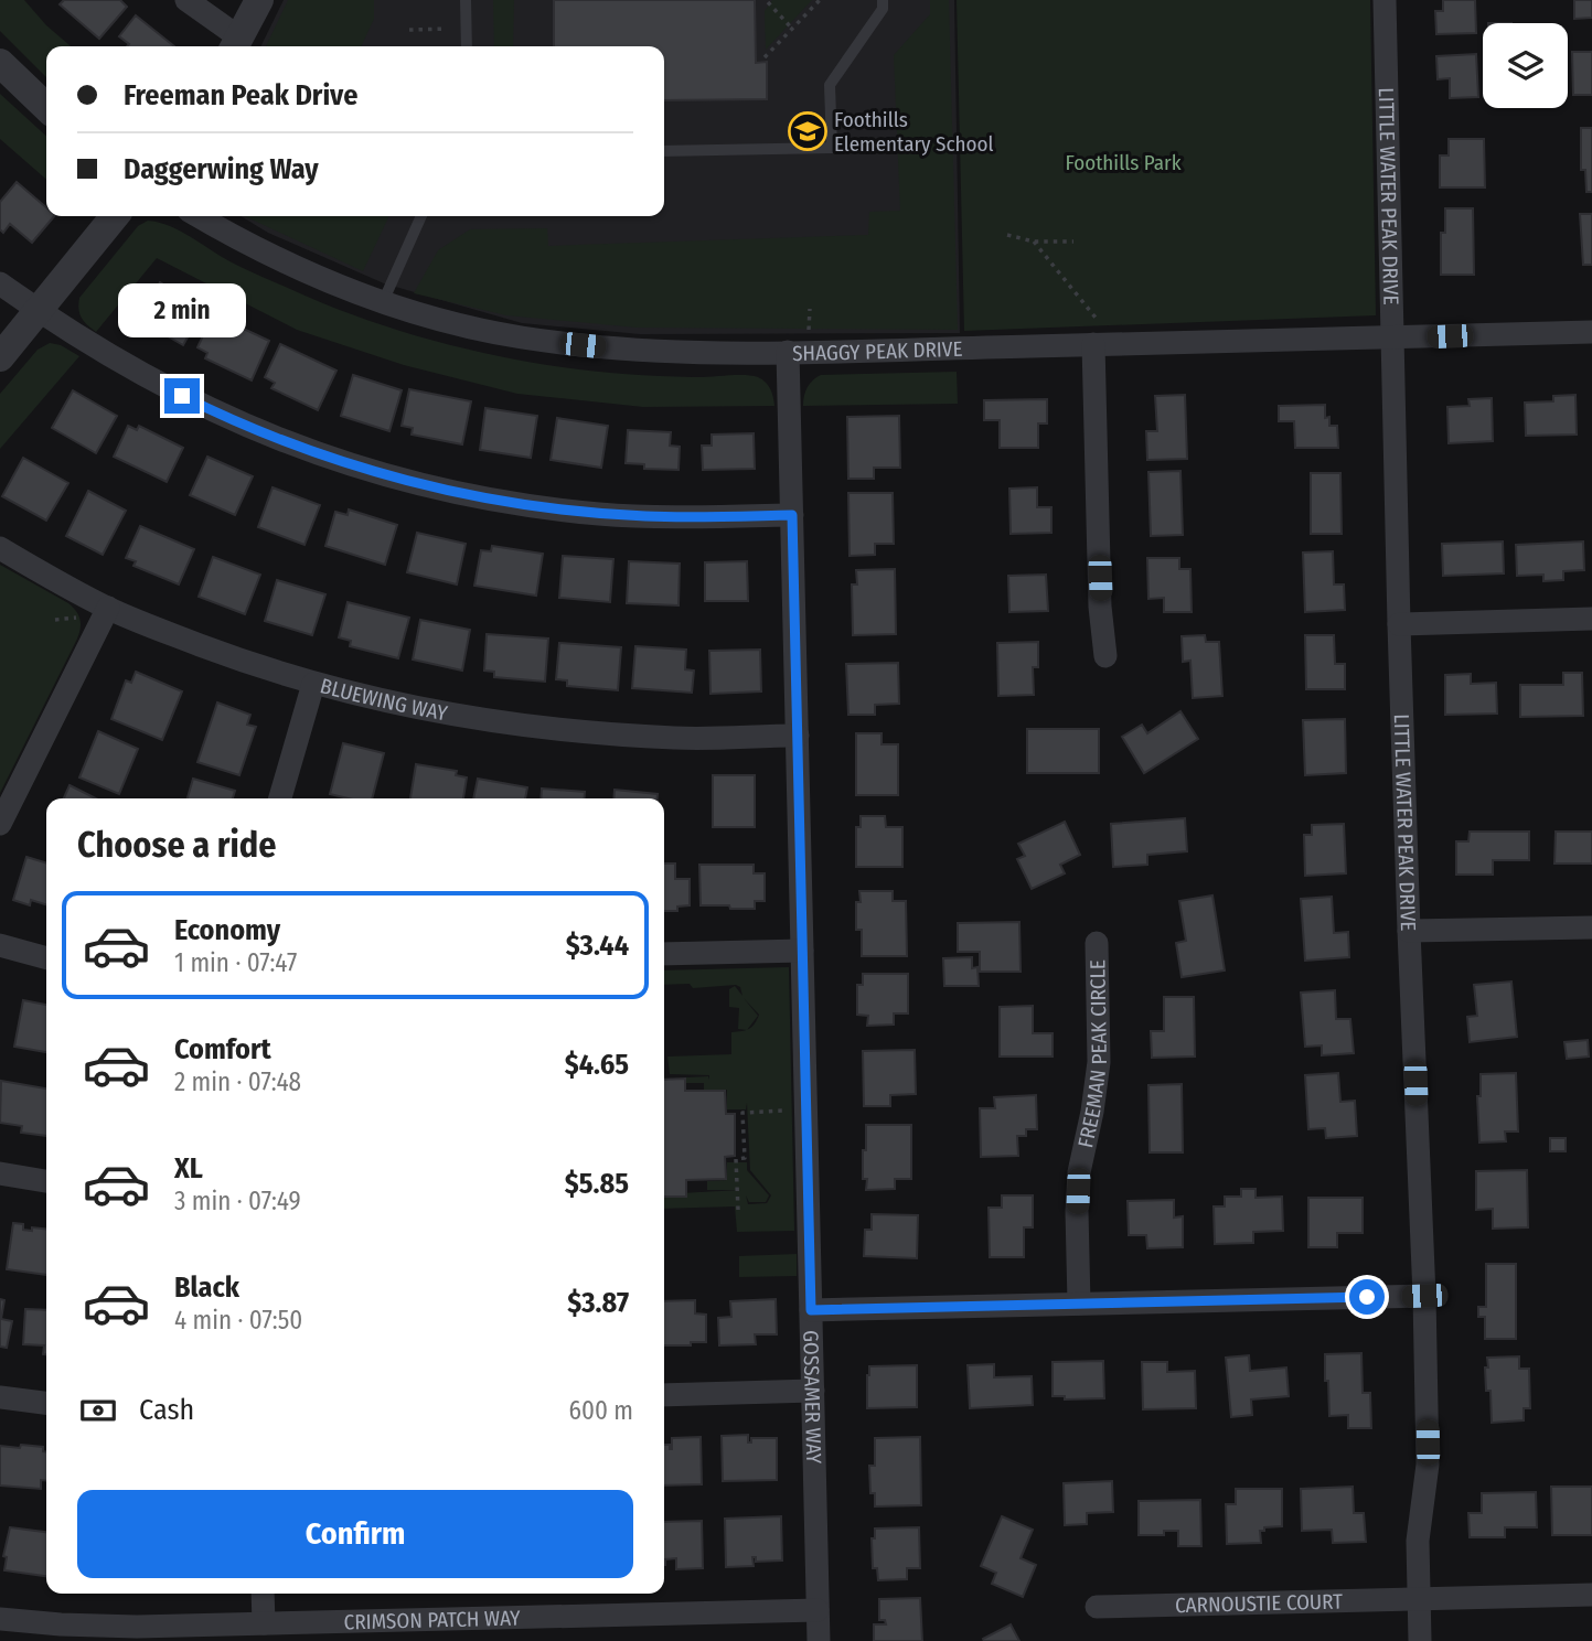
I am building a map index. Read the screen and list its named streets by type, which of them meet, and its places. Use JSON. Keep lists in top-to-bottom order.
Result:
{
  "streets": {
    "street": [
      "LITTLE WATER PEAK DRIVE",
      "SHAGGY PEAK DRIVE",
      "BLUEWING WAY",
      "FREEMAN PEAK CIRCLE",
      "GOSSAMER WAY",
      "CARNOUSTIE COURT",
      "CRIMSON PATCH WAY"
    ]
  },
  "crossings": [
    ["LITTLE WATER PEAK DRIVE", "SHAGGY PEAK DRIVE"],
    ["LITTLE WATER PEAK DRIVE", "CARNOUSTIE COURT"],
    ["SHAGGY PEAK DRIVE", "GOSSAMER WAY"],
    ["BLUEWING WAY", "GOSSAMER WAY"],
    ["GOSSAMER WAY", "CRIMSON PATCH WAY"]
  ],
  "parks": ["Foothills Park"],
  "places": {
    "school or university": ["Foothills Elementary School"]
  },
  "page": {
    "banner": ["Freeman Peak Drive", "Daggerwing Way"],
    "bubble": "2 min",
    "heading": "Choose a ride",
    "list": [
      {
        "name": "Economy",
        "note": "1 min · 07:47",
        "value": "$3.44"
      },
      {
        "name": "Comfort",
        "note": "2 min · 07:48",
        "value": "$4.65"
      },
      {
        "name": "XL",
        "note": "3 min · 07:49",
        "value": "$5.85"
      },
      {
        "name": "Black",
        "note": "4 min · 07:50",
        "value": "$3.87"
      }
    ],
    "pay": ["Cash", "600 m"],
    "buttons": "Confirm"
  }
}
